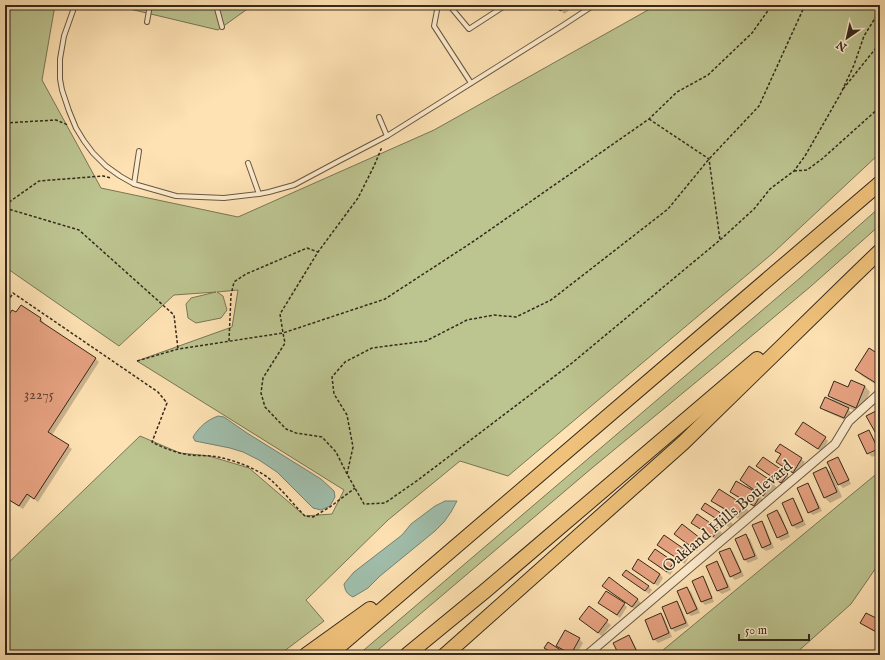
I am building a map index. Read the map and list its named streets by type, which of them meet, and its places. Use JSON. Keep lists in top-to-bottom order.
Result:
{
  "streets": {
    "street": ["Oakland Hills Boulevard"]
  },
  "house_numbers": ["32275"],
  "scale_bar": "50 m",
  "north": "bottom left"
}
